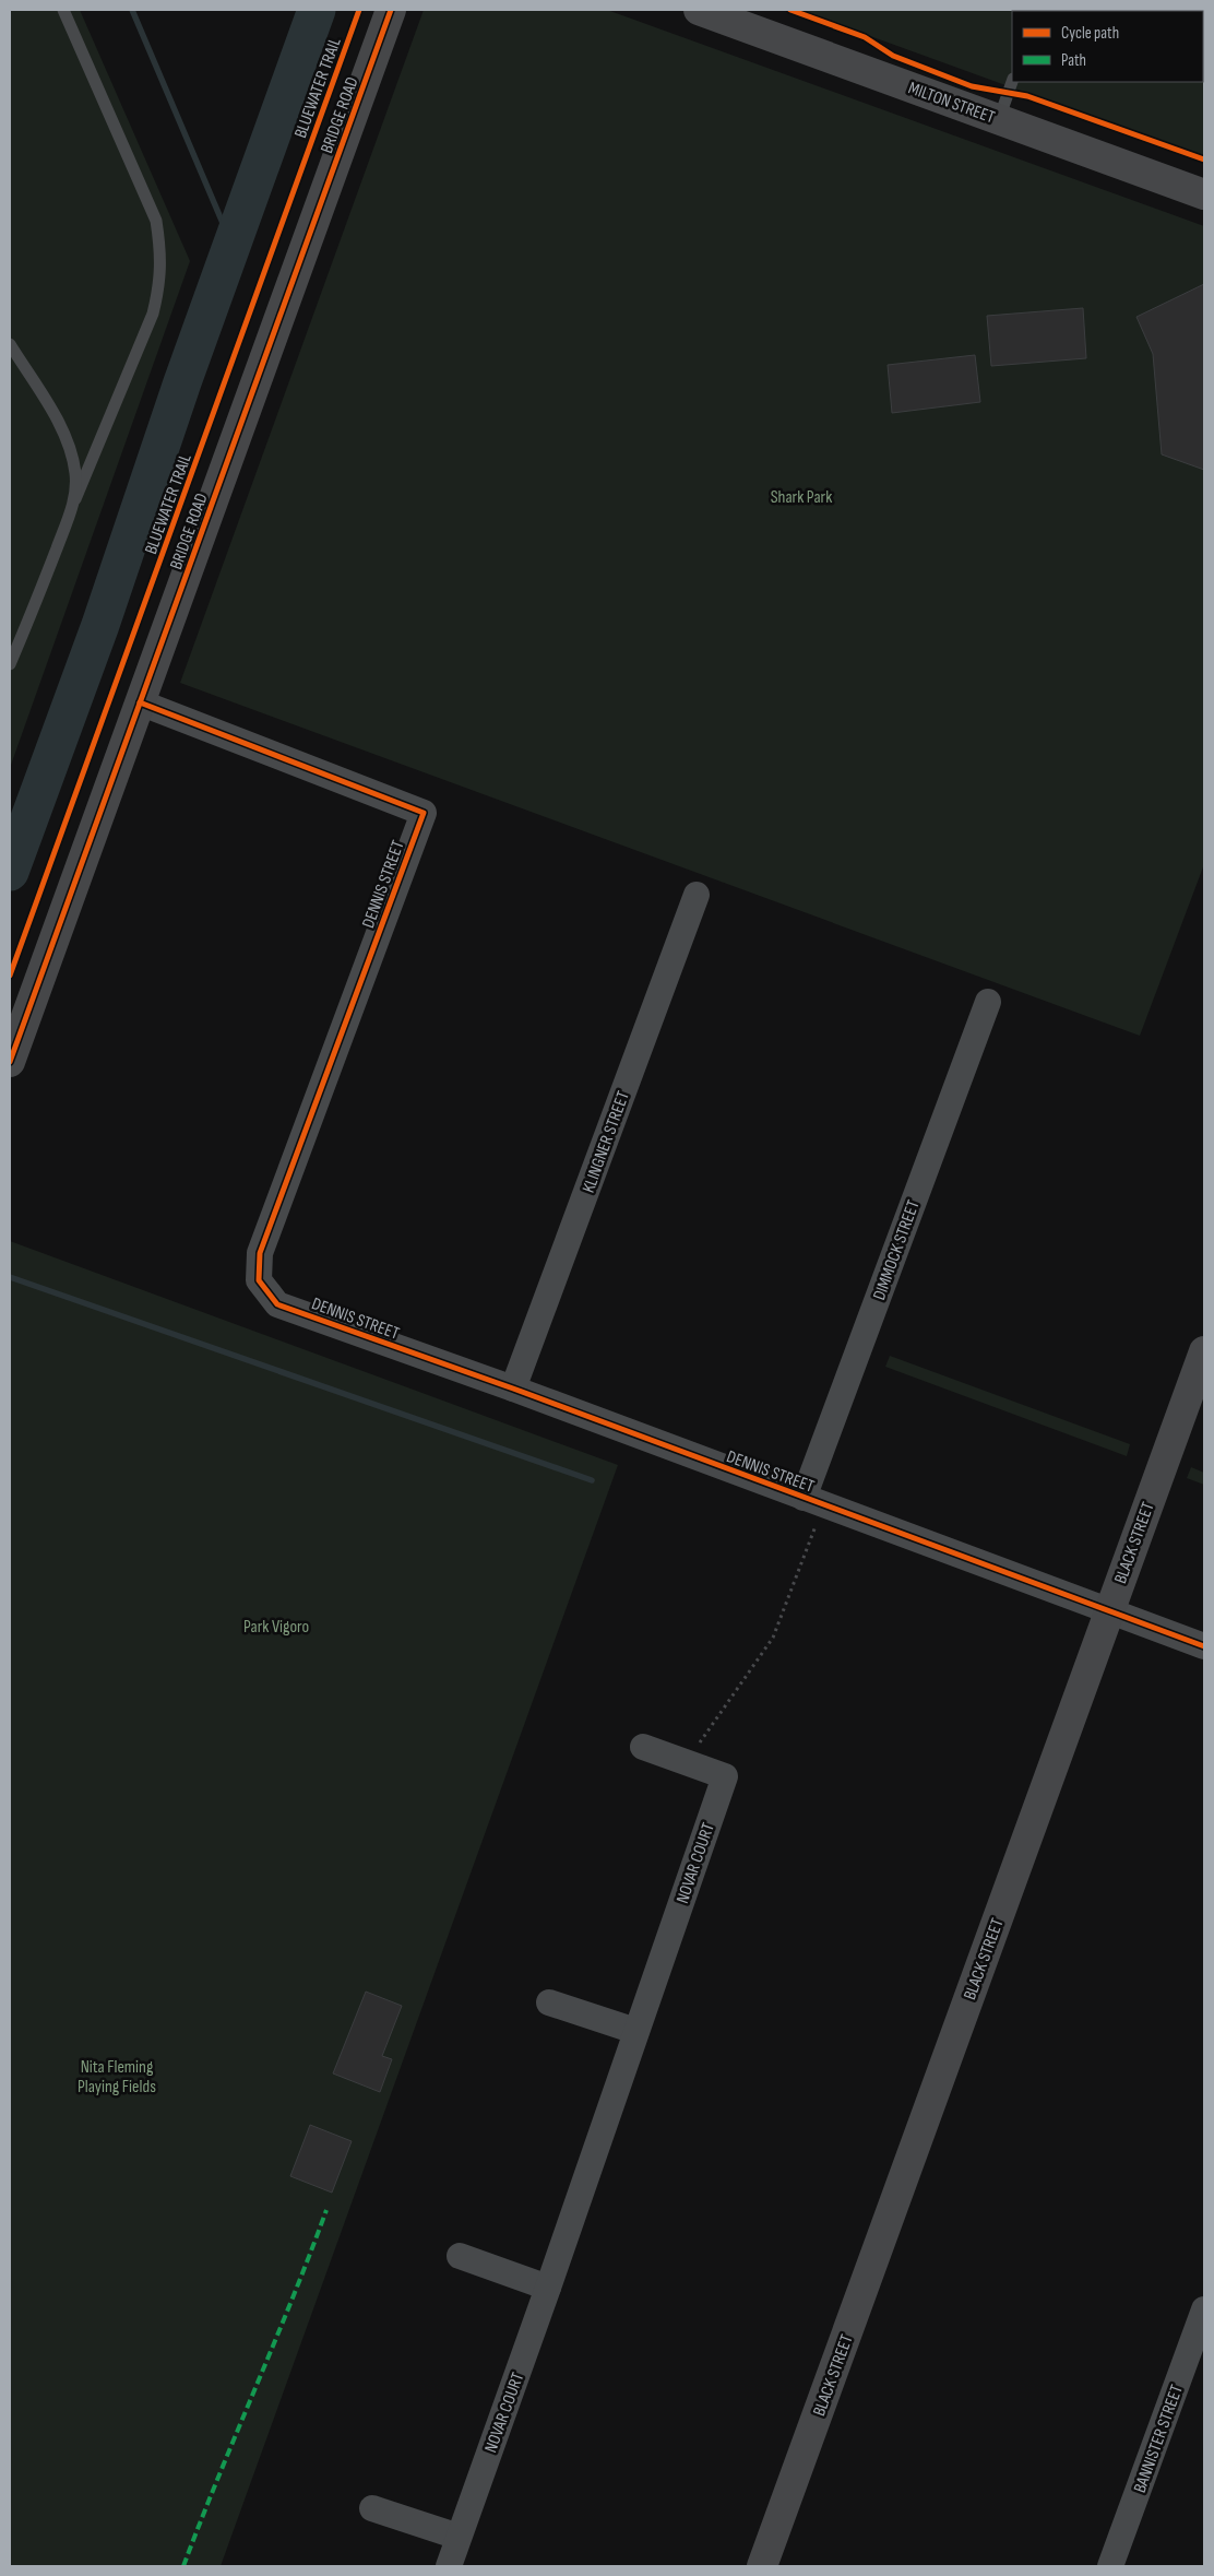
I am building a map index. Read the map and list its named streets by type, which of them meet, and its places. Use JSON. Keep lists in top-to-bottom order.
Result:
{
  "streets": {
    "street": [
      "MILTON STREET",
      "BRIDGE ROAD",
      "DENNIS STREET",
      "KLINGNER STREET",
      "DIMMOCK STREET",
      "BLACK STREET",
      "NOVAR COURT",
      "BANNISTER STREET"
    ],
    "cycle path": ["BLUEWATER TRAIL"]
  },
  "crossings": [
    ["BRIDGE ROAD", "DENNIS STREET"],
    ["DENNIS STREET", "KLINGNER STREET"],
    ["DENNIS STREET", "DIMMOCK STREET"],
    ["DENNIS STREET", "BLACK STREET"]
  ],
  "parks": ["Shark Park", "Park Vigoro", "Nita Fleming Playing Fields"],
  "legend": ["Cycle path", "Path"]
}
